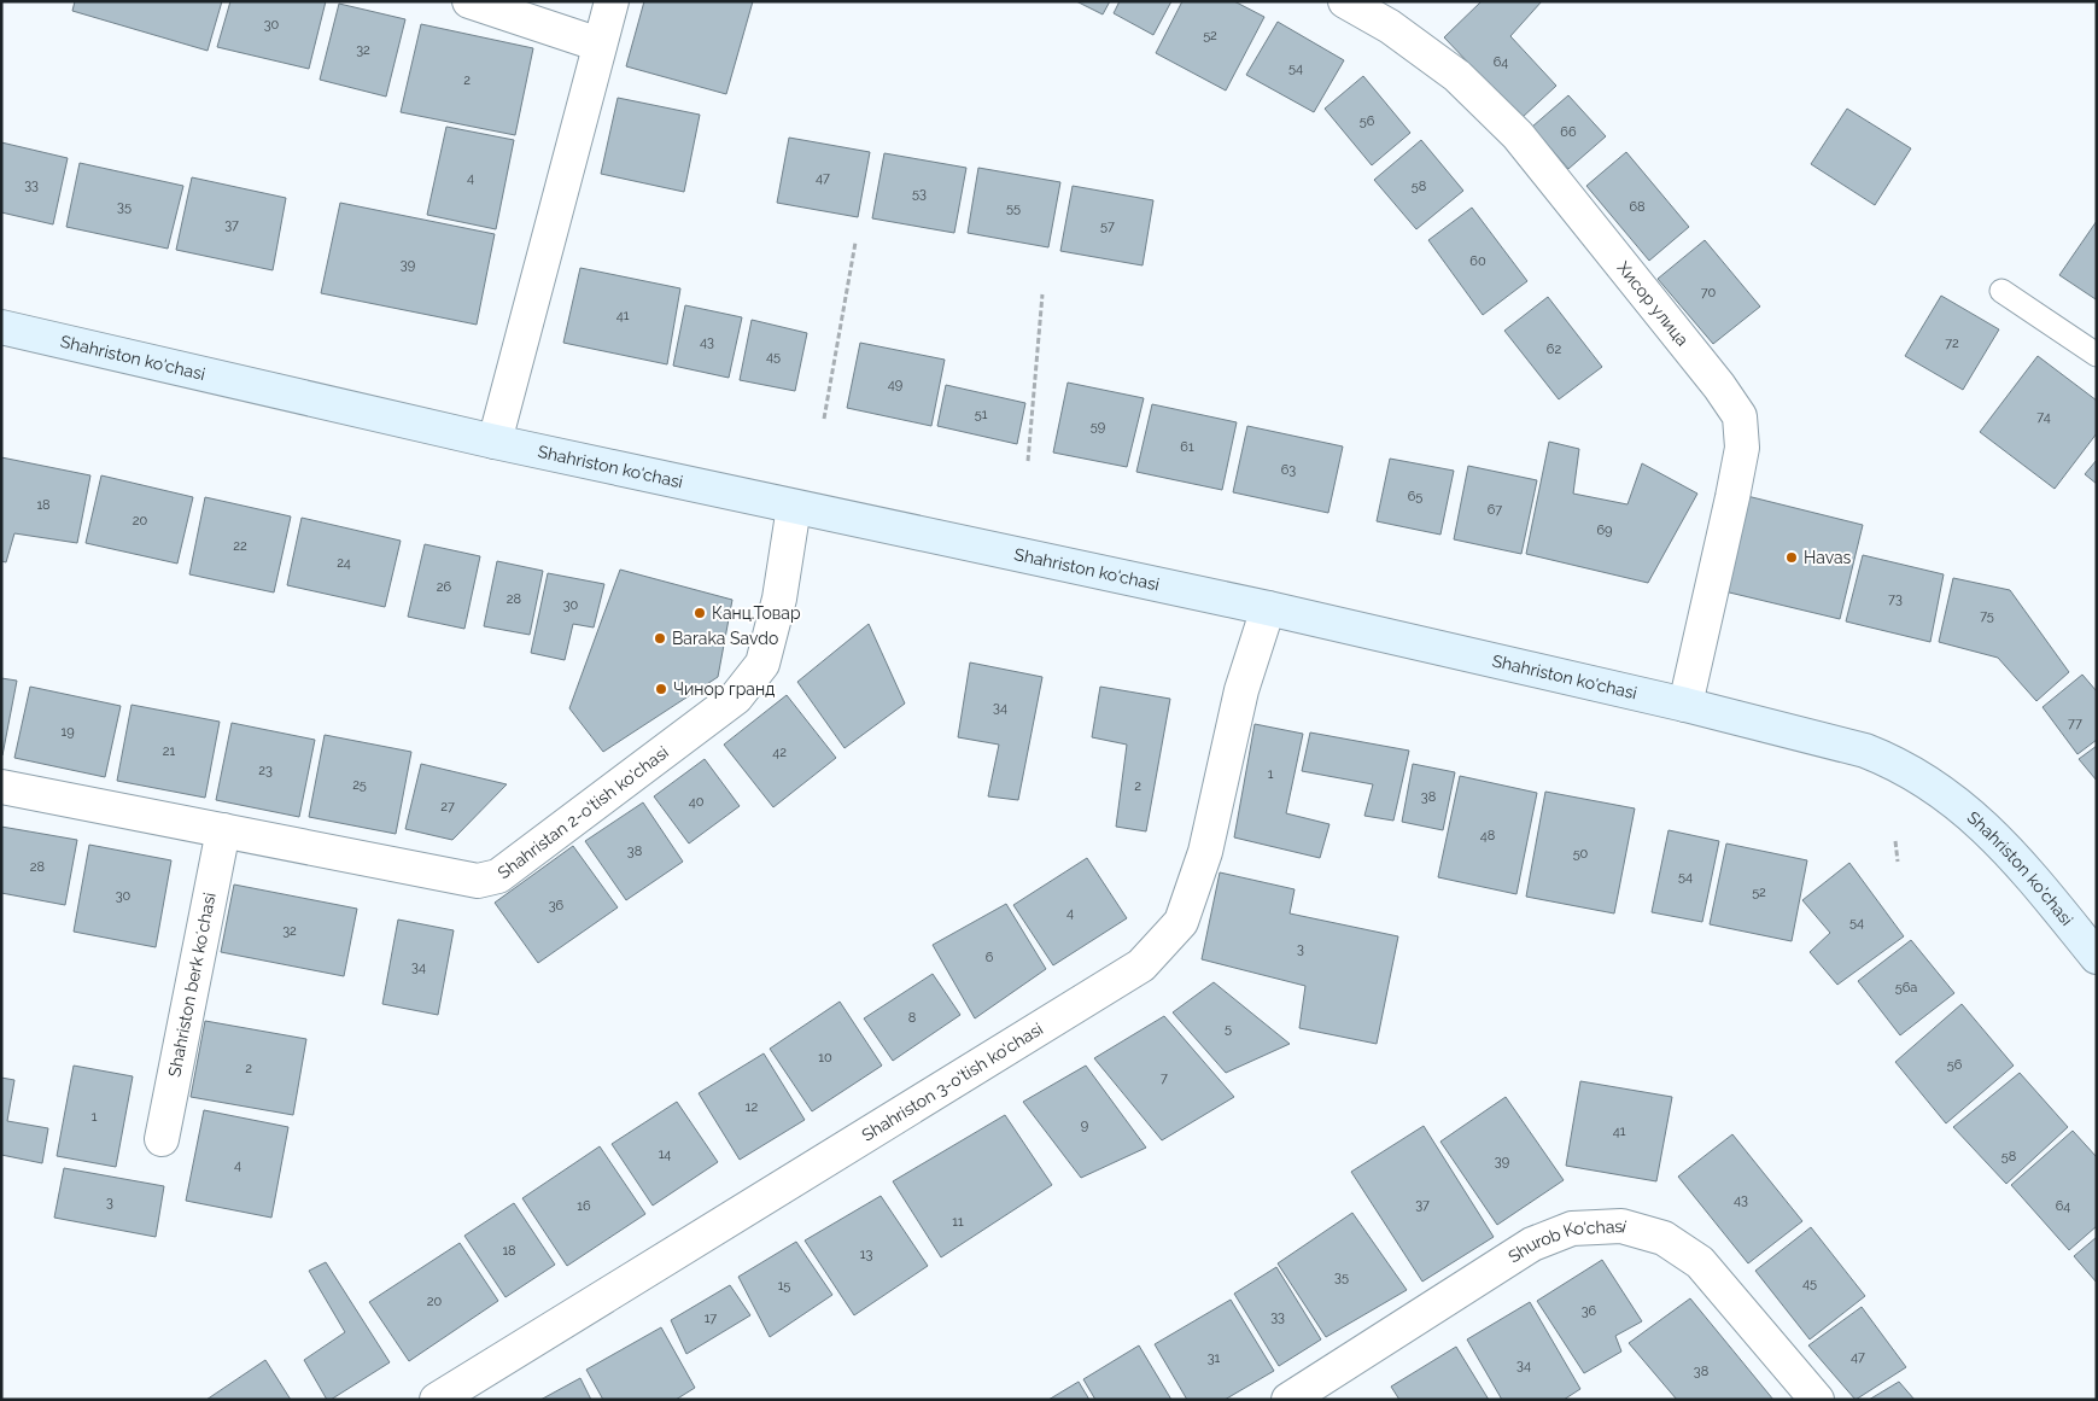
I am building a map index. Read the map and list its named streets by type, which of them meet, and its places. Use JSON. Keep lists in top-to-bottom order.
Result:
{
  "streets": {
    "main road": ["Shahriston ko'chasi"],
    "street": [
      "Хисор улица",
      "Shahristan 2-o'tish ko'chasi",
      "Shahriston berk koʻchasi",
      "Shahriston 3-o'tish ko'chasi",
      "Shurob Ko'chasi"
    ]
  },
  "crossings": [
    ["Хисор улица", "Shahriston ko'chasi"],
    ["Shahriston ko'chasi", "Shahristan 2-o'tish ko'chasi"],
    ["Shahriston ko'chasi", "Shahriston 3-o'tish ko'chasi"],
    ["Shahristan 2-o'tish ko'chasi", "Shahriston berk koʻchasi"]
  ],
  "places": [
    "Havas",
    "Канц.Товар",
    "Baraka Savdo",
    "Чинор гранд"
  ],
  "house_numbers": [
    "30",
    "52",
    "32",
    "64",
    "54",
    "2",
    "56",
    "66",
    "4",
    "47",
    "33",
    "58",
    "53",
    "35",
    "68",
    "55",
    "37",
    "57",
    "60",
    "39",
    "70",
    "41",
    "43",
    "72",
    "62",
    "45",
    "49",
    "51",
    "74",
    "59",
    "61",
    "63",
    "65",
    "18",
    "67",
    "20",
    "69",
    "22",
    "24",
    "26",
    "28",
    "73",
    "30",
    "75",
    "34",
    "77",
    "19",
    "21",
    "42",
    "23",
    "1",
    "25",
    "2",
    "38",
    "40",
    "27",
    "48",
    "38",
    "50",
    "28",
    "54",
    "52",
    "30",
    "36",
    "4",
    "54",
    "32",
    "3",
    "6",
    "34",
    "56а",
    "8",
    "5",
    "10",
    "56",
    "2",
    "7",
    "12",
    "1",
    "9",
    "41",
    "14",
    "58",
    "39",
    "4",
    "43",
    "3",
    "37",
    "16",
    "64",
    "11",
    "18",
    "13",
    "35",
    "45",
    "15",
    "20",
    "36",
    "33",
    "17",
    "47",
    "31",
    "34",
    "38"
  ]
}
